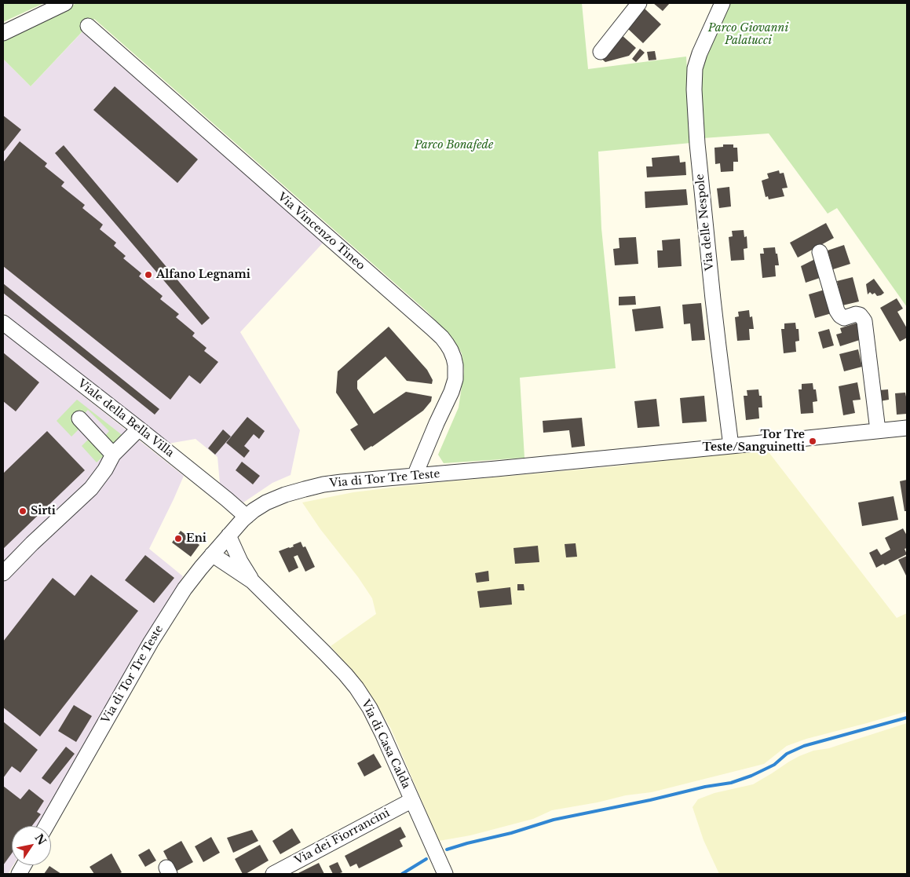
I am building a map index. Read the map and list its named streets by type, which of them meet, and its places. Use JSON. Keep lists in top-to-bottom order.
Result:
{
  "streets": {
    "street": [
      "Via delle Nespole",
      "Via Vincenzo Tineo",
      "Viale della Bella Villa",
      "Via di Tor Tre Teste",
      "Via di Casa Calda",
      "Via dei Fiorrancini"
    ]
  },
  "crossings": [
    ["Via delle Nespole", "Via di Tor Tre Teste"],
    ["Via Vincenzo Tineo", "Via di Tor Tre Teste"],
    ["Viale della Bella Villa", "Via di Tor Tre Teste"],
    ["Via di Tor Tre Teste", "Via di Casa Calda"],
    ["Via di Casa Calda", "Via dei Fiorrancini"]
  ],
  "parks": ["Parco Giovanni Palatucci", "Parco Bonafede"],
  "places": [
    "Alfano Legnami",
    "Tor Tre Teste/Sanguinetti",
    "Sirti",
    "Eni"
  ],
  "north": "top right"
}
